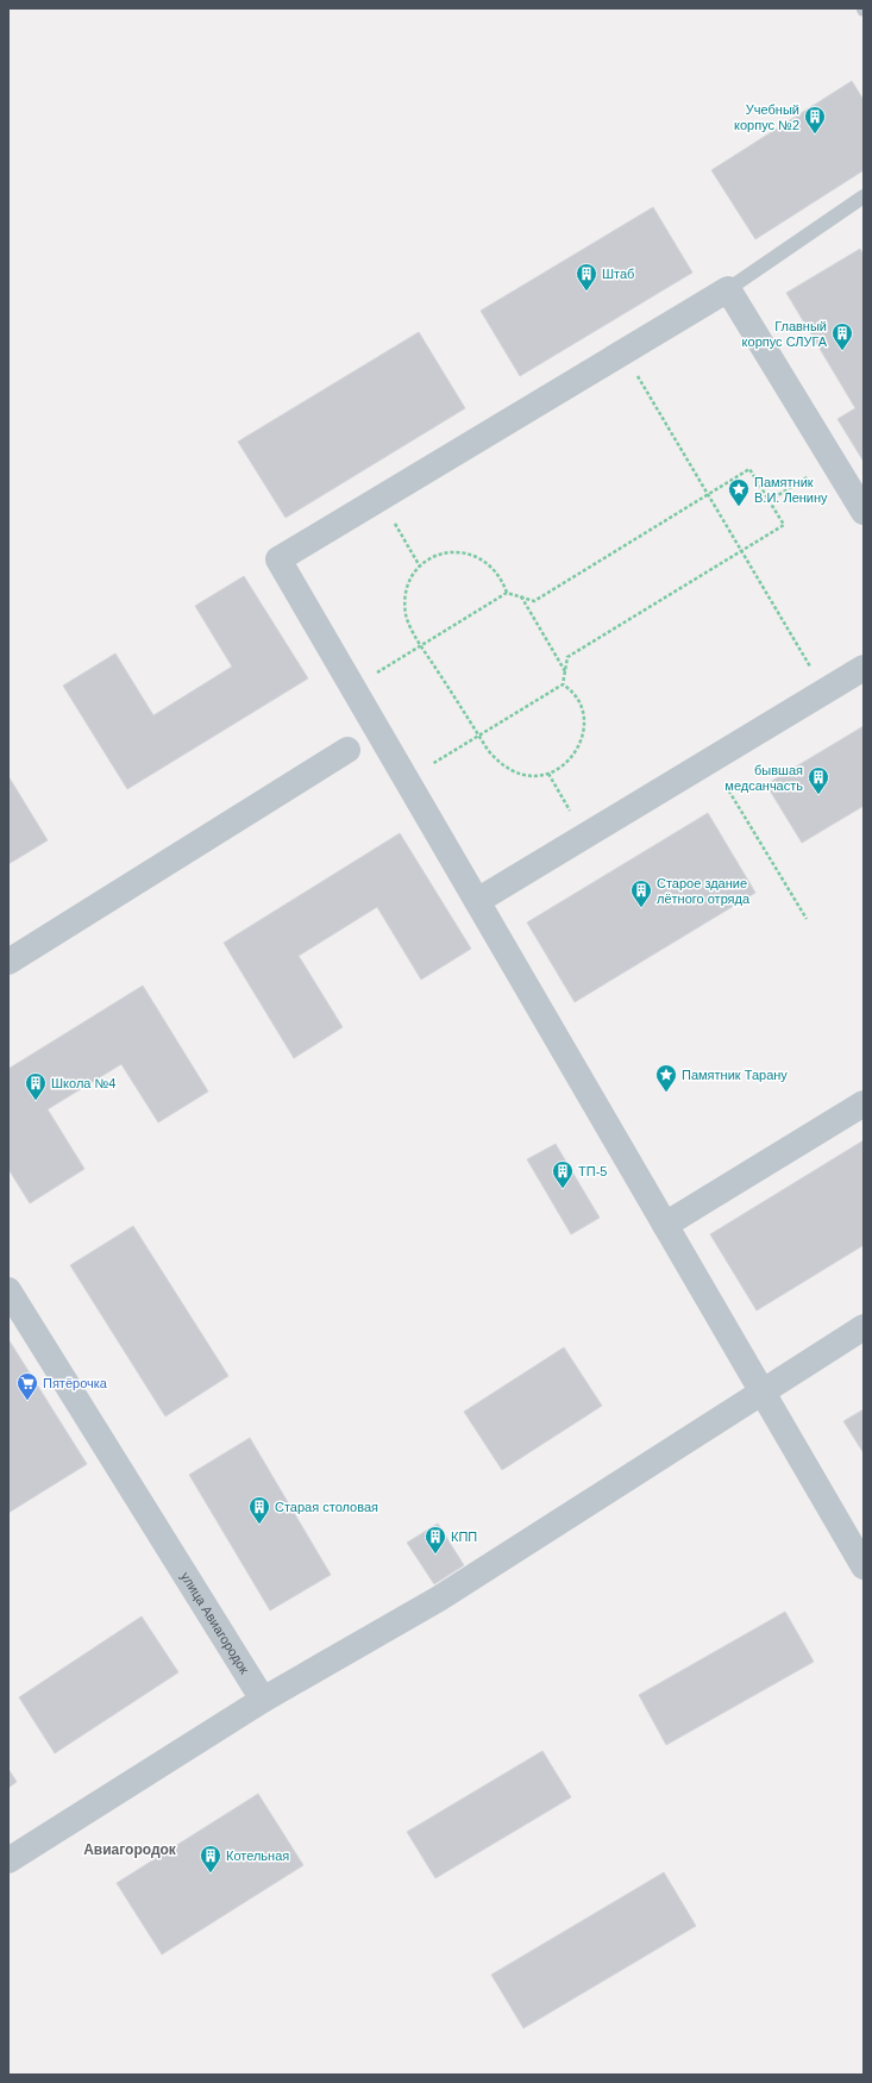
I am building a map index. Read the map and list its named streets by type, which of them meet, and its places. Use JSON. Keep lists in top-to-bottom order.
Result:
{
  "streets": {
    "street": ["улица Авиагородок"]
  },
  "districts": ["Авиагородок"],
  "places": {
    "building": [
      "Учебный корпус №2",
      "Штаб",
      "Главный корпус СЛУГА",
      "бывшая медсанчасть",
      "Старое здание лётного отряда",
      "Школа №4",
      "ТП-5",
      "Старая столовая",
      "КПП",
      "Котельная"
    ],
    "place": ["Памятник В.И. Ленину", "Памятник Тарану"],
    "supermarket": ["Пятёрочка"]
  }
}
